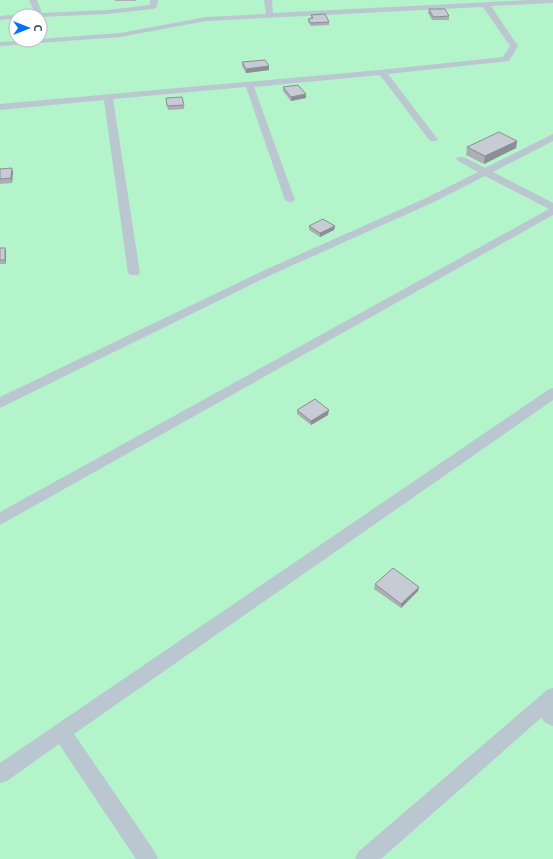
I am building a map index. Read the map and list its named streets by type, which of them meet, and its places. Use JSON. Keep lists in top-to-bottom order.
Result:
{
  "north": "right"
}
